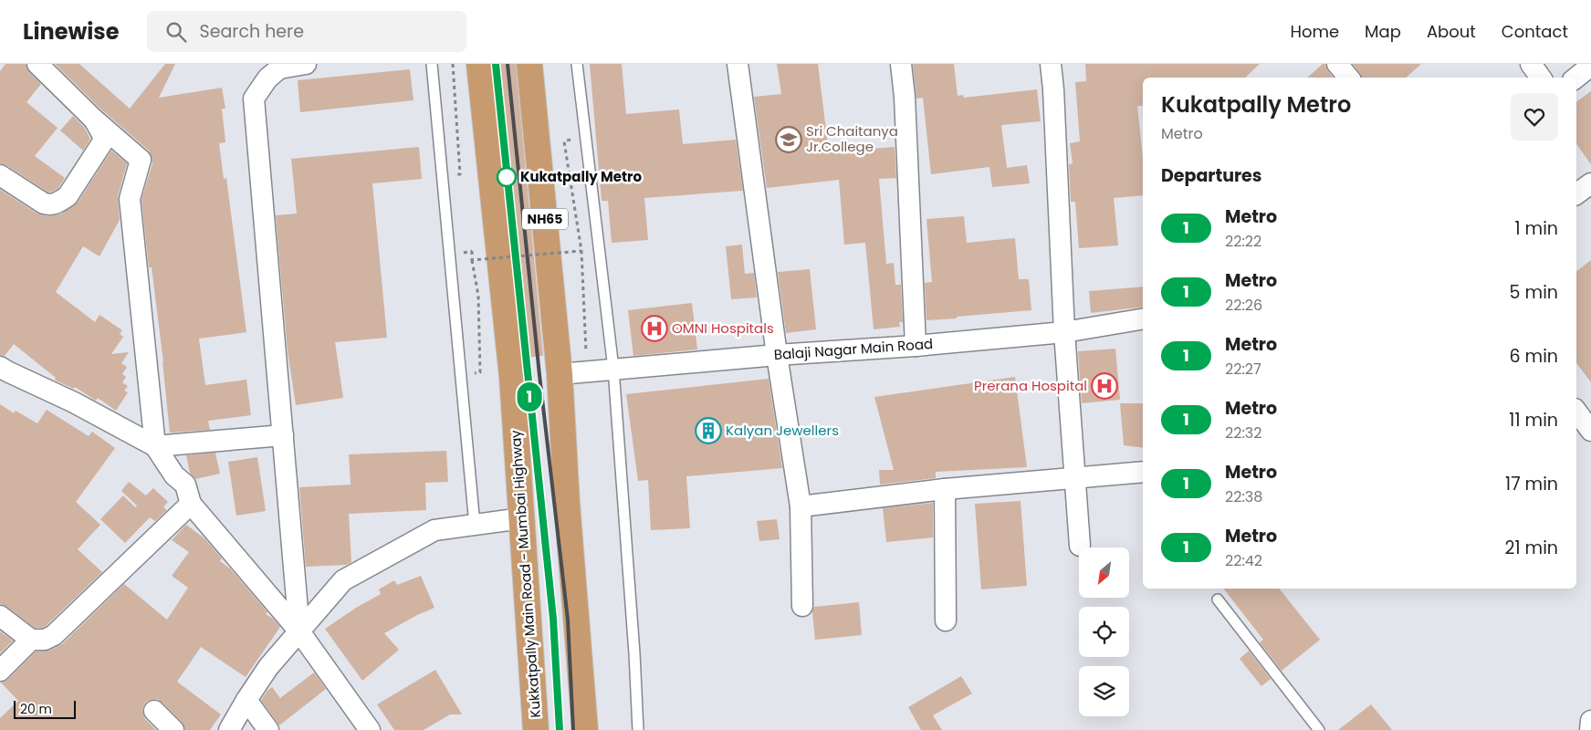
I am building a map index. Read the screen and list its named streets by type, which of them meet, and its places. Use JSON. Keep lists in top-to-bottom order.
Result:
{
  "streets": {
    "highway": ["NH65", "Kukkatpally Main Road - Mumbai Highway"],
    "street": ["Balaji Nagar Main Road"]
  },
  "crossings": [
    ["NH65", "Balaji Nagar Main Road"]
  ],
  "places": {
    "school or university": ["Sri Chaitanya Jr.College"],
    "other": ["Kukatpally Metro"],
    "hospital": ["OMNI Hospitals", "Prerana Hospital"],
    "building": ["Kalyan Jewellers"]
  },
  "lines": ["metro line 1"],
  "scale_bar": "20 m",
  "north": "bottom left",
  "page": {
    "header": "Linewise",
    "search": "Search here",
    "nav": [
      "Home",
      "Map",
      "About",
      "Contact"
    ],
    "on_map": "1",
    "heading": [
      ["Kukatpally Metro", "Metro"],
      "Departures"
    ],
    "list": [
      {
        "mark": "1",
        "name": "Metro",
        "note": "22:22",
        "value": "1 min"
      },
      {
        "mark": "1",
        "name": "Metro",
        "note": "22:26",
        "value": "5 min"
      },
      {
        "mark": "1",
        "name": "Metro",
        "note": "22:27",
        "value": "6 min"
      },
      {
        "mark": "1",
        "name": "Metro",
        "note": "22:32",
        "value": "11 min"
      },
      {
        "mark": "1",
        "name": "Metro",
        "note": "22:38",
        "value": "17 min"
      },
      {
        "mark": "1",
        "name": "Metro",
        "note": "22:42",
        "value": "21 min"
      }
    ],
    "scale": "20 m"
  }
}
